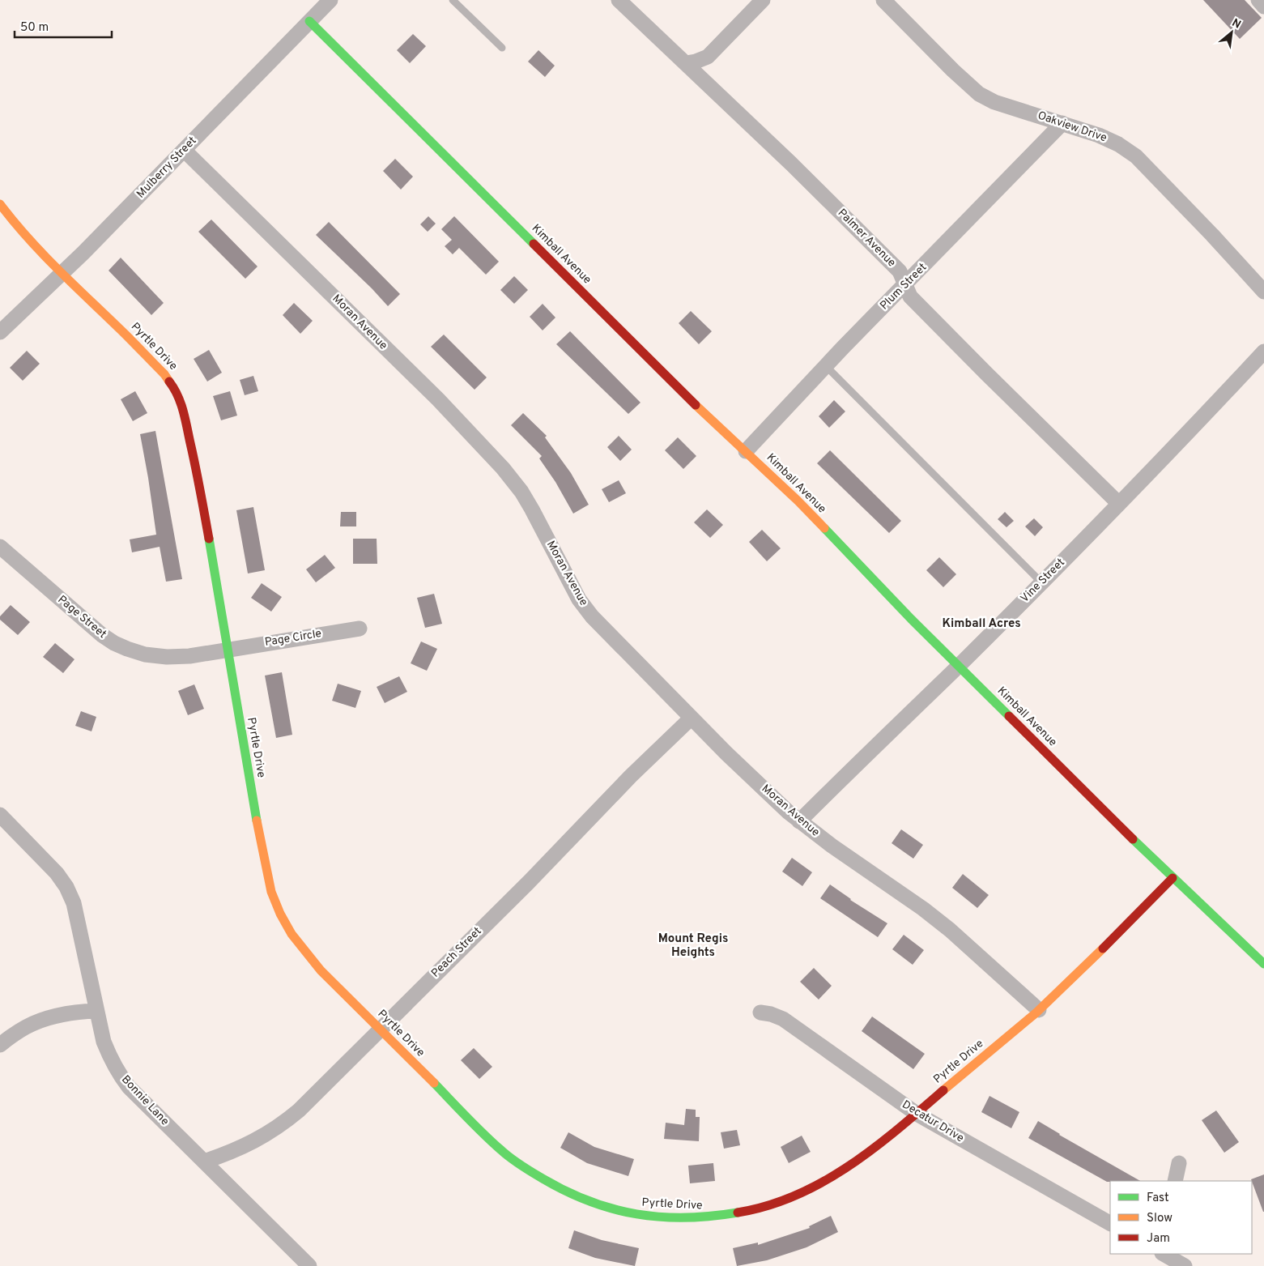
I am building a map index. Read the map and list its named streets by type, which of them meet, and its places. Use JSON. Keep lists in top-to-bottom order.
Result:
{
  "streets": {
    "street": [
      "Oakview Drive",
      "Mulberry Street",
      "Palmer Avenue",
      "Kimball Avenue",
      "Plum Street",
      "Moran Avenue",
      "Pyrtle Drive",
      "Vine Street",
      "Page Street",
      "Page Circle",
      "Peach Street",
      "Bonnie Lane",
      "Decatur Drive"
    ]
  },
  "crossings": [
    ["Oakview Drive", "Plum Street"],
    ["Mulberry Street", "Kimball Avenue"],
    ["Mulberry Street", "Moran Avenue"],
    ["Mulberry Street", "Pyrtle Drive"],
    ["Palmer Avenue", "Plum Street"],
    ["Palmer Avenue", "Vine Street"],
    ["Kimball Avenue", "Plum Street"],
    ["Kimball Avenue", "Pyrtle Drive"],
    ["Kimball Avenue", "Vine Street"],
    ["Moran Avenue", "Pyrtle Drive"],
    ["Moran Avenue", "Vine Street"],
    ["Moran Avenue", "Peach Street"],
    ["Pyrtle Drive", "Page Street"],
    ["Pyrtle Drive", "Page Circle"],
    ["Pyrtle Drive", "Peach Street"],
    ["Pyrtle Drive", "Decatur Drive"],
    ["Page Street", "Page Circle"],
    ["Peach Street", "Bonnie Lane"]
  ],
  "districts": ["Kimball Acres", "Mount Regis Heights"],
  "legend": ["Fast", "Slow", "Jam"],
  "scale_bar": "50 m",
  "north": "top right"
}
